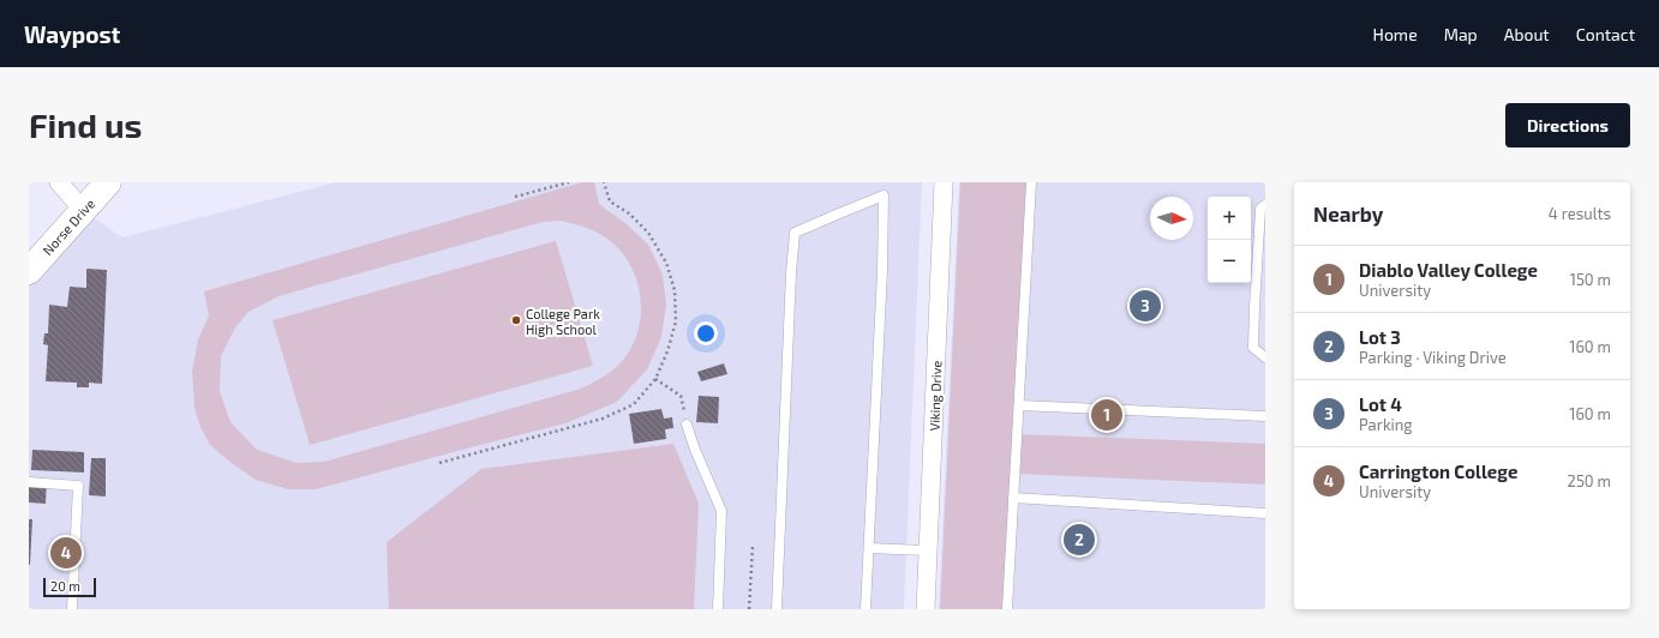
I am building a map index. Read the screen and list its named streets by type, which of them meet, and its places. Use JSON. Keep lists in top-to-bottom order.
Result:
{
  "streets": {
    "street": ["Norse Drive", "Viking Drive"]
  },
  "places": ["College Park High School"],
  "scale_bar": "20 m",
  "north": "right",
  "page": {
    "header": "Waypost",
    "nav": [
      "Home",
      "Map",
      "About",
      "Contact"
    ],
    "buttons": "Directions",
    "title": "Find us",
    "heading": ["Nearby", "4 results"],
    "map_buttons": ["+", "−"],
    "list": [
      {
        "mark": "1",
        "name": "Diablo Valley College",
        "note": "University",
        "value": "150 m"
      },
      {
        "mark": "2",
        "name": "Lot 3",
        "note": "Parking · Viking Drive",
        "value": "160 m"
      },
      {
        "mark": "3",
        "name": "Lot 4",
        "note": "Parking",
        "value": "160 m"
      },
      {
        "mark": "4",
        "name": "Carrington College",
        "note": "University",
        "value": "250 m"
      }
    ],
    "pins": [
      "3",
      "1",
      "2",
      "4"
    ],
    "scale": "20 m"
  }
}
